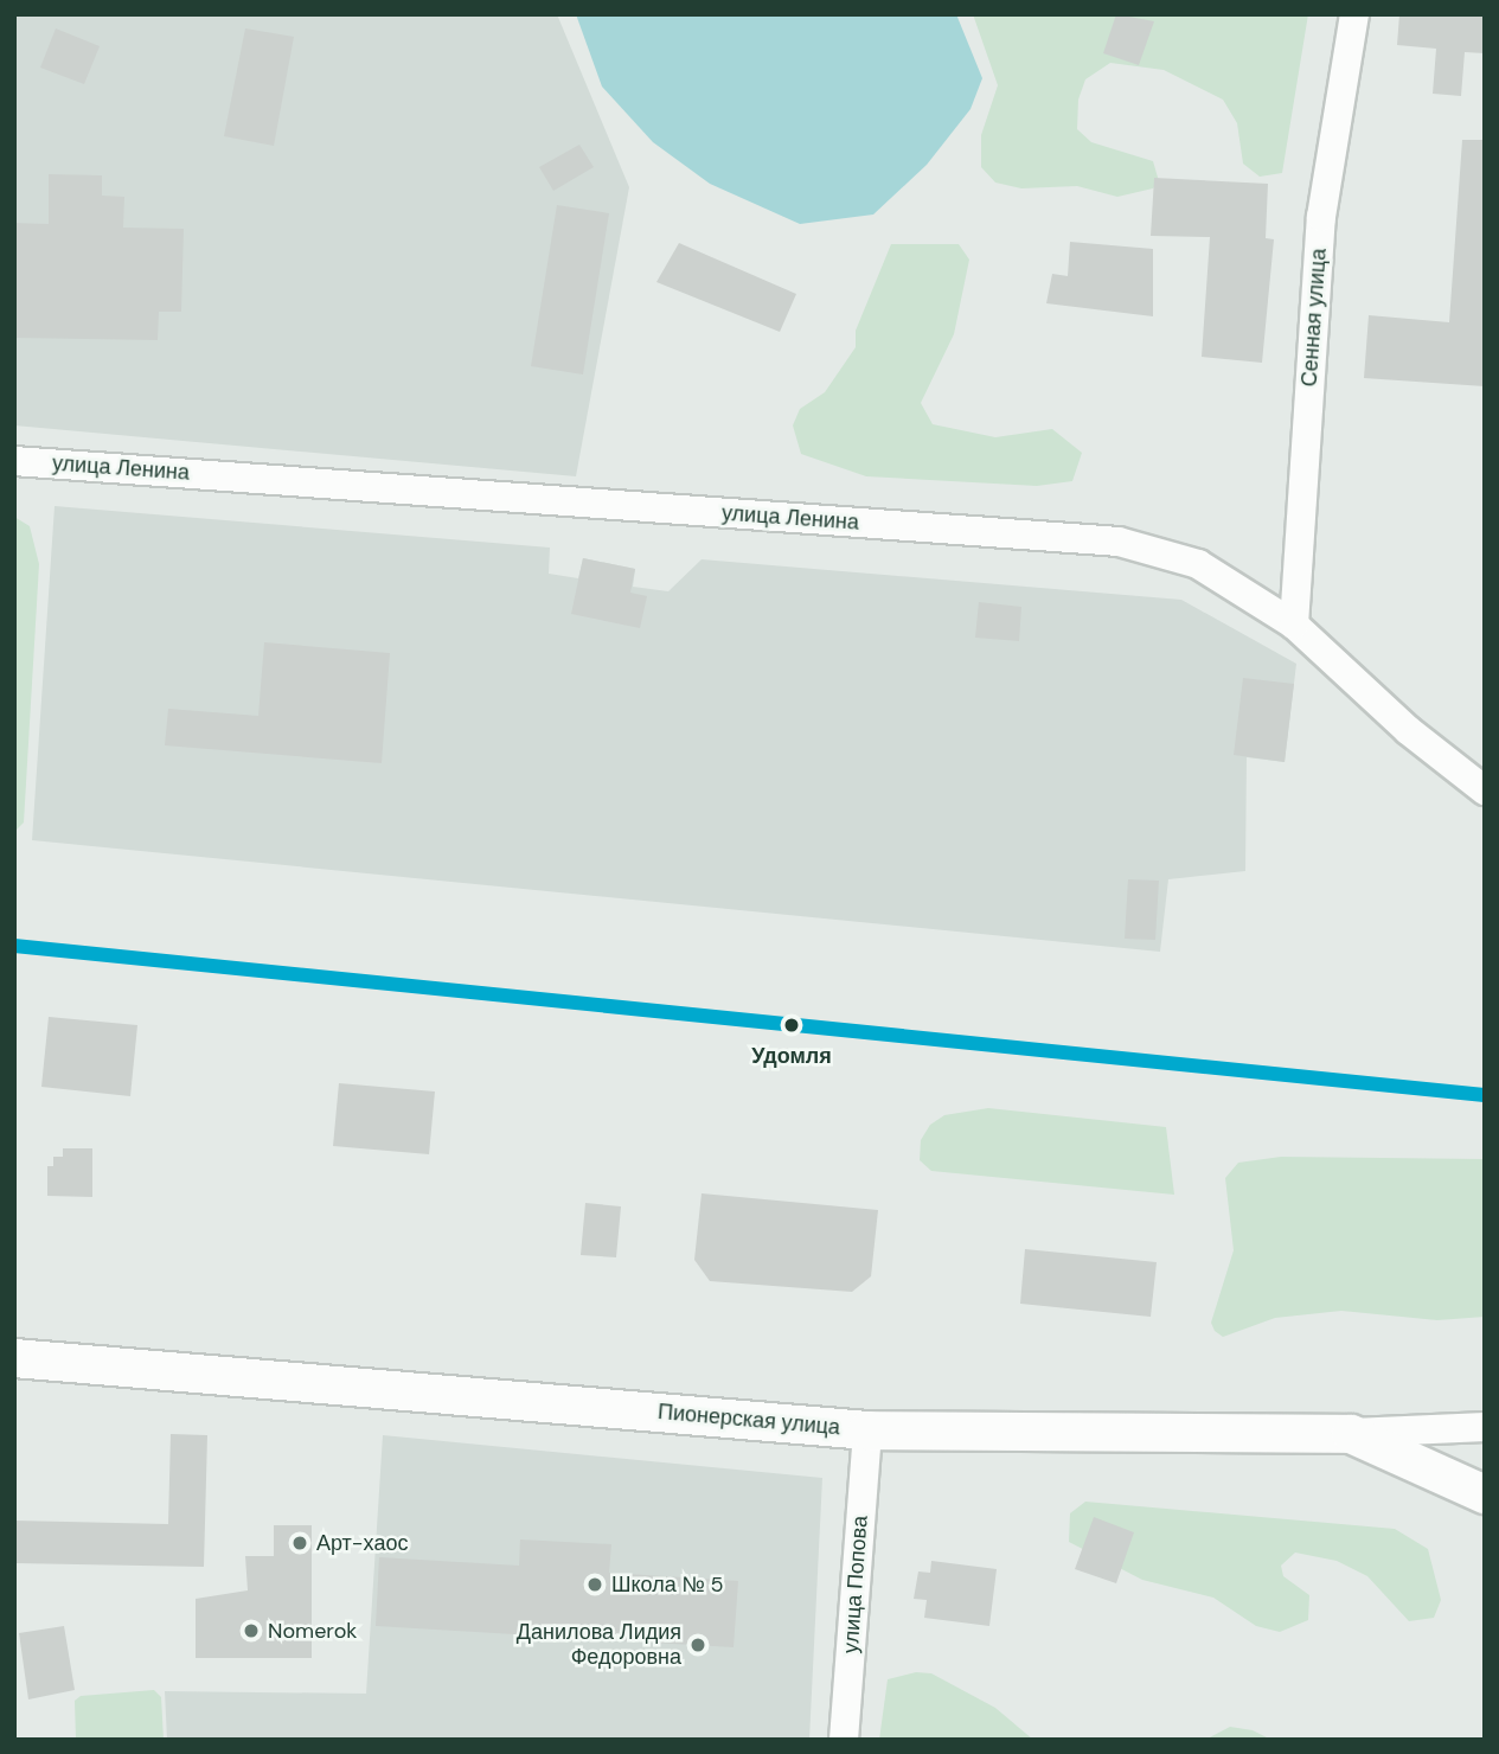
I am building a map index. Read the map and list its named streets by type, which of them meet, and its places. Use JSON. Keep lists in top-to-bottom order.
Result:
{
  "streets": {
    "street": [
      "Сенная улица",
      "улица Ленина",
      "Пионерская улица",
      "улица Попова"
    ]
  },
  "crossings": [
    ["Сенная улица", "улица Ленина"],
    ["Пионерская улица", "улица Попова"]
  ],
  "places": [
    "Удомля",
    "Арт-хаос",
    "Школа № 5",
    "Nomerok",
    "Данилова Лидия Федоровна"
  ]
}
